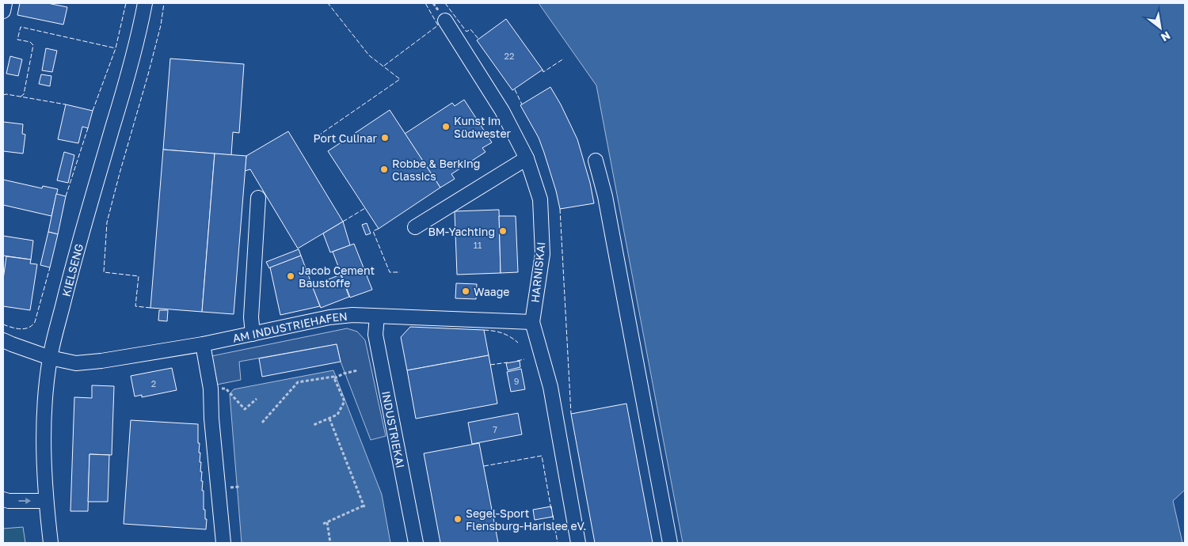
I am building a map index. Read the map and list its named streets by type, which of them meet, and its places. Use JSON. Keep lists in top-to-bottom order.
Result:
{
  "streets": {
    "street": [
      "KIELSENG",
      "HARNISKAI",
      "AM INDUSTRIEHAFEN",
      "INDUSTRIEKAI"
    ]
  },
  "crossings": [
    ["KIELSENG", "AM INDUSTRIEHAFEN"],
    ["HARNISKAI", "AM INDUSTRIEHAFEN"],
    ["AM INDUSTRIEHAFEN", "INDUSTRIEKAI"]
  ],
  "places": [
    "Kunst im Südwester",
    "Port Culinar",
    "Robbe & Berking Classics",
    "BM-Yachting",
    "Jacob Cement Baustoffe",
    "Waage",
    "Segel-Sport Flensburg-Harislee eV."
  ],
  "house_numbers": [
    "22",
    "11",
    "9",
    "2",
    "7"
  ],
  "north": "bottom right"
}
